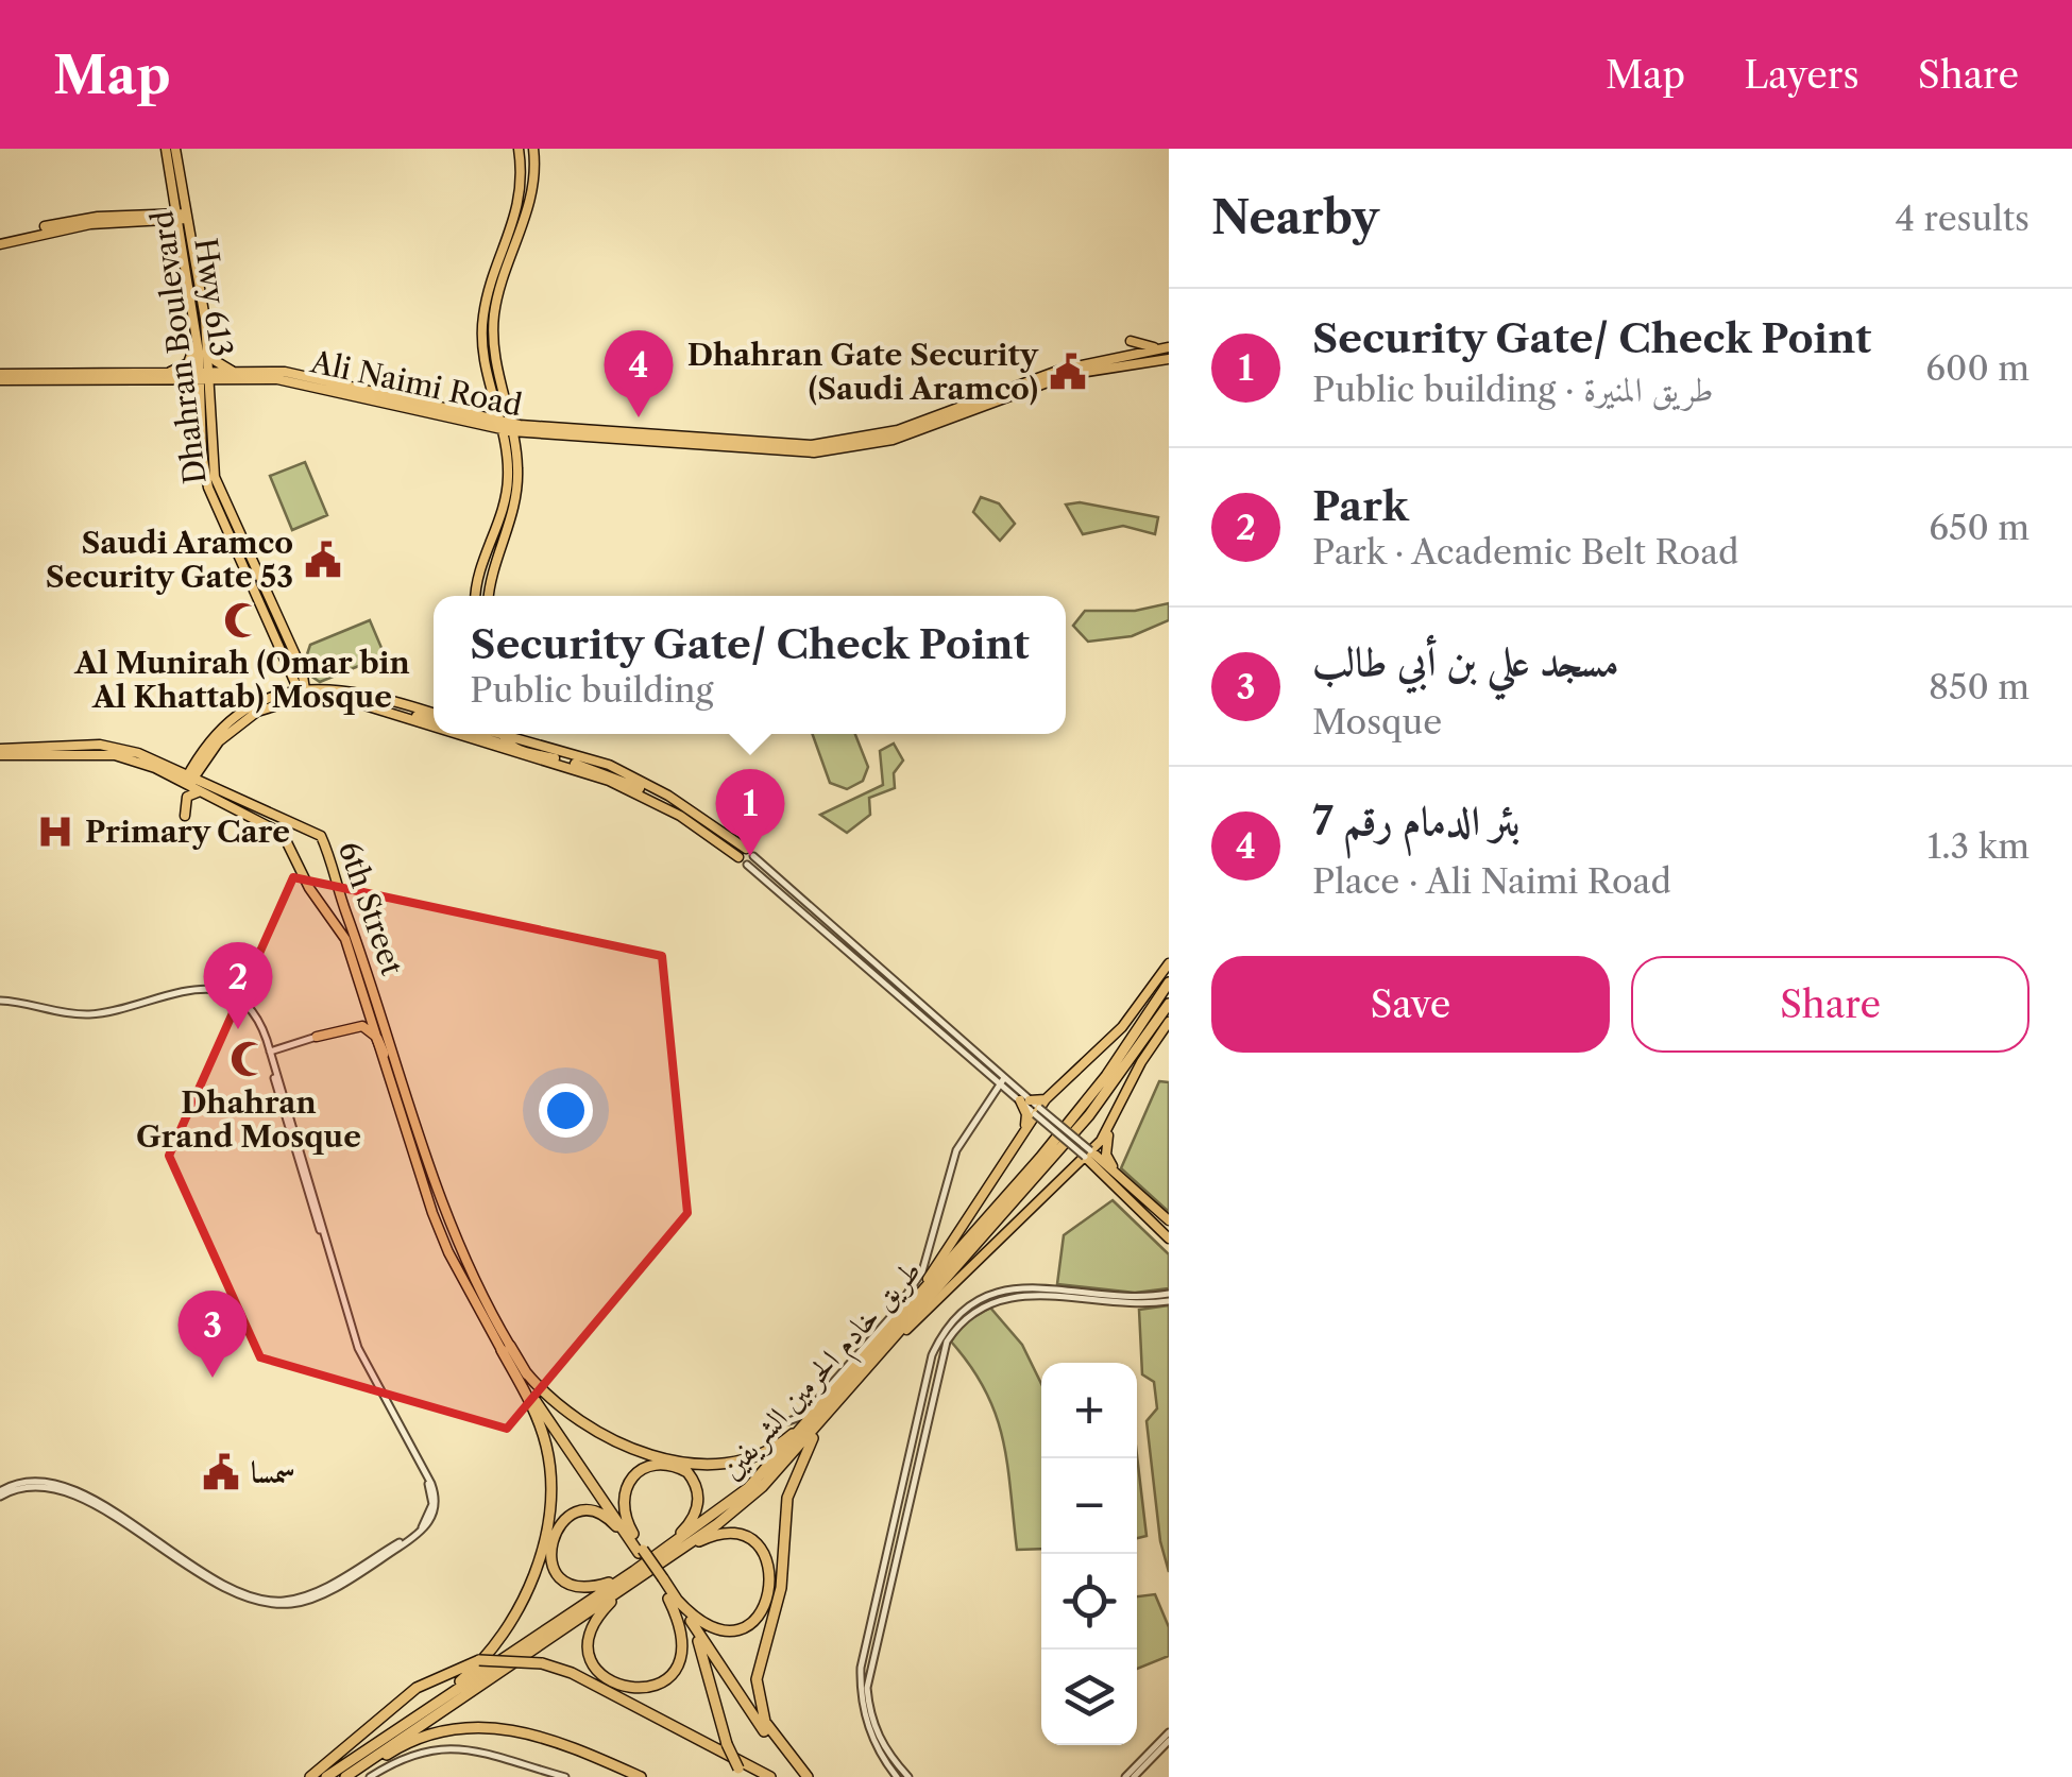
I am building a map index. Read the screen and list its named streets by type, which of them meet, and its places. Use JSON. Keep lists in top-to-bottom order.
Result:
{
  "streets": {
    "highway": ["طريق خادم الحرمين الشريفين"],
    "main road": [
      "Hwy 613",
      "Dhahran Boulevard",
      "Ali Naimi Road",
      "6th Street"
    ]
  },
  "crossings": [
    ["Hwy 613", "Dhahran Boulevard"],
    ["Hwy 613", "Ali Naimi Road"],
    ["Dhahran Boulevard", "Ali Naimi Road"]
  ],
  "places": {
    "public building": ["Dhahran Gate Security (Saudi Aramco)", "Saudi Aramco Security Gate 53", "سمسا"],
    "mosque": ["Al Munirah (Omar bin Al Khattab) Mosque", "Dhahran Grand Mosque"],
    "hospital": ["Primary Care"]
  },
  "page": {
    "header": "Map",
    "nav": ["Map", "Layers", "Share"],
    "heading": ["Nearby", "4 results"],
    "list": [
      {
        "mark": "1",
        "name": "Security Gate/ Check Point",
        "note": "Public building · طريق المنيرة",
        "value": "600 m"
      },
      {
        "mark": "2",
        "name": "Park",
        "note": "Park · Academic Belt Road",
        "value": "650 m"
      },
      {
        "mark": "3",
        "name": "مسجد علي بن أبي طالب",
        "note": "Mosque",
        "value": "850 m"
      },
      {
        "mark": "4",
        "name": "بئر الدمام رقم 7",
        "note": "Place · Ali Naimi Road",
        "value": "1.3 km"
      }
    ],
    "pins": [
      "4",
      "1",
      "2",
      "3"
    ],
    "popup": ["Security Gate/ Check Point", "Public building"],
    "buttons": ["Save", "Share"],
    "map_buttons": ["+", "−"]
  }
}
